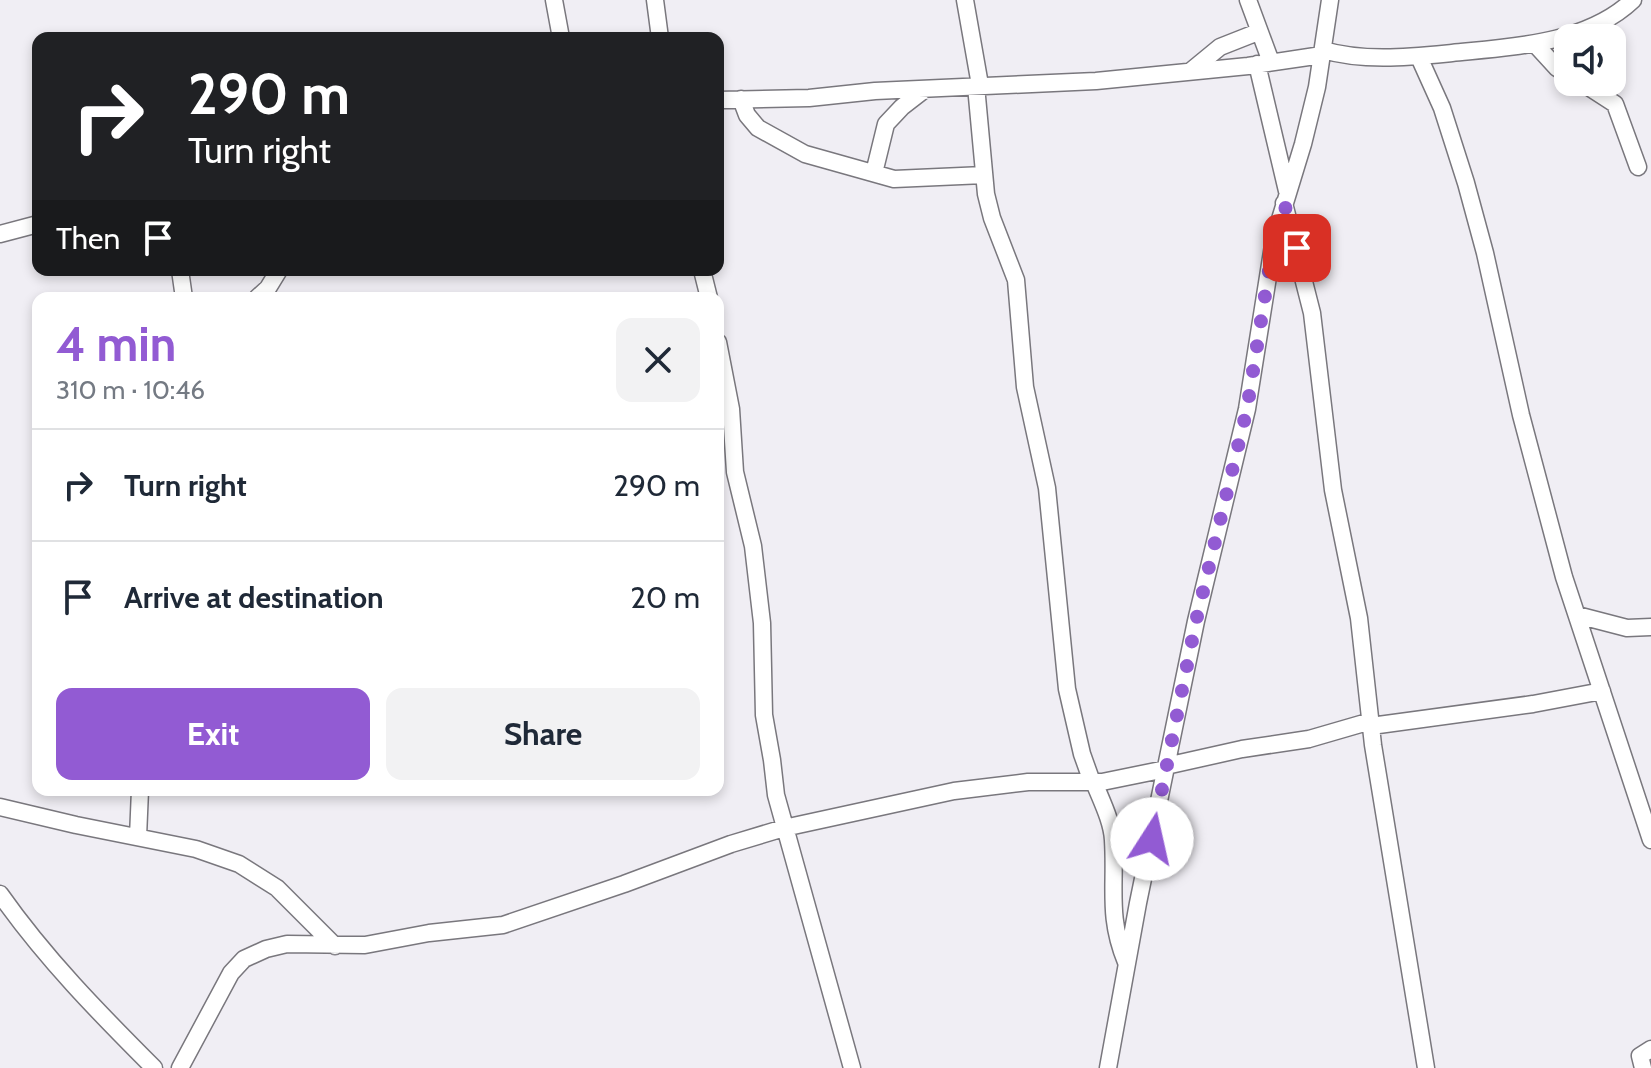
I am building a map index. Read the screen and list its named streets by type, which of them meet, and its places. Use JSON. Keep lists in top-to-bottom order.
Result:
{
  "page": {
    "turn": ["290 m", "Turn right"],
    "then": "Then",
    "heading": ["4 min", "310 m · 10:46"],
    "list": [
      {
        "name": "Turn right",
        "value": "290 m"
      },
      {
        "name": "Arrive at destination",
        "value": "20 m"
      }
    ],
    "buttons": ["Exit", "Share"]
  }
}
